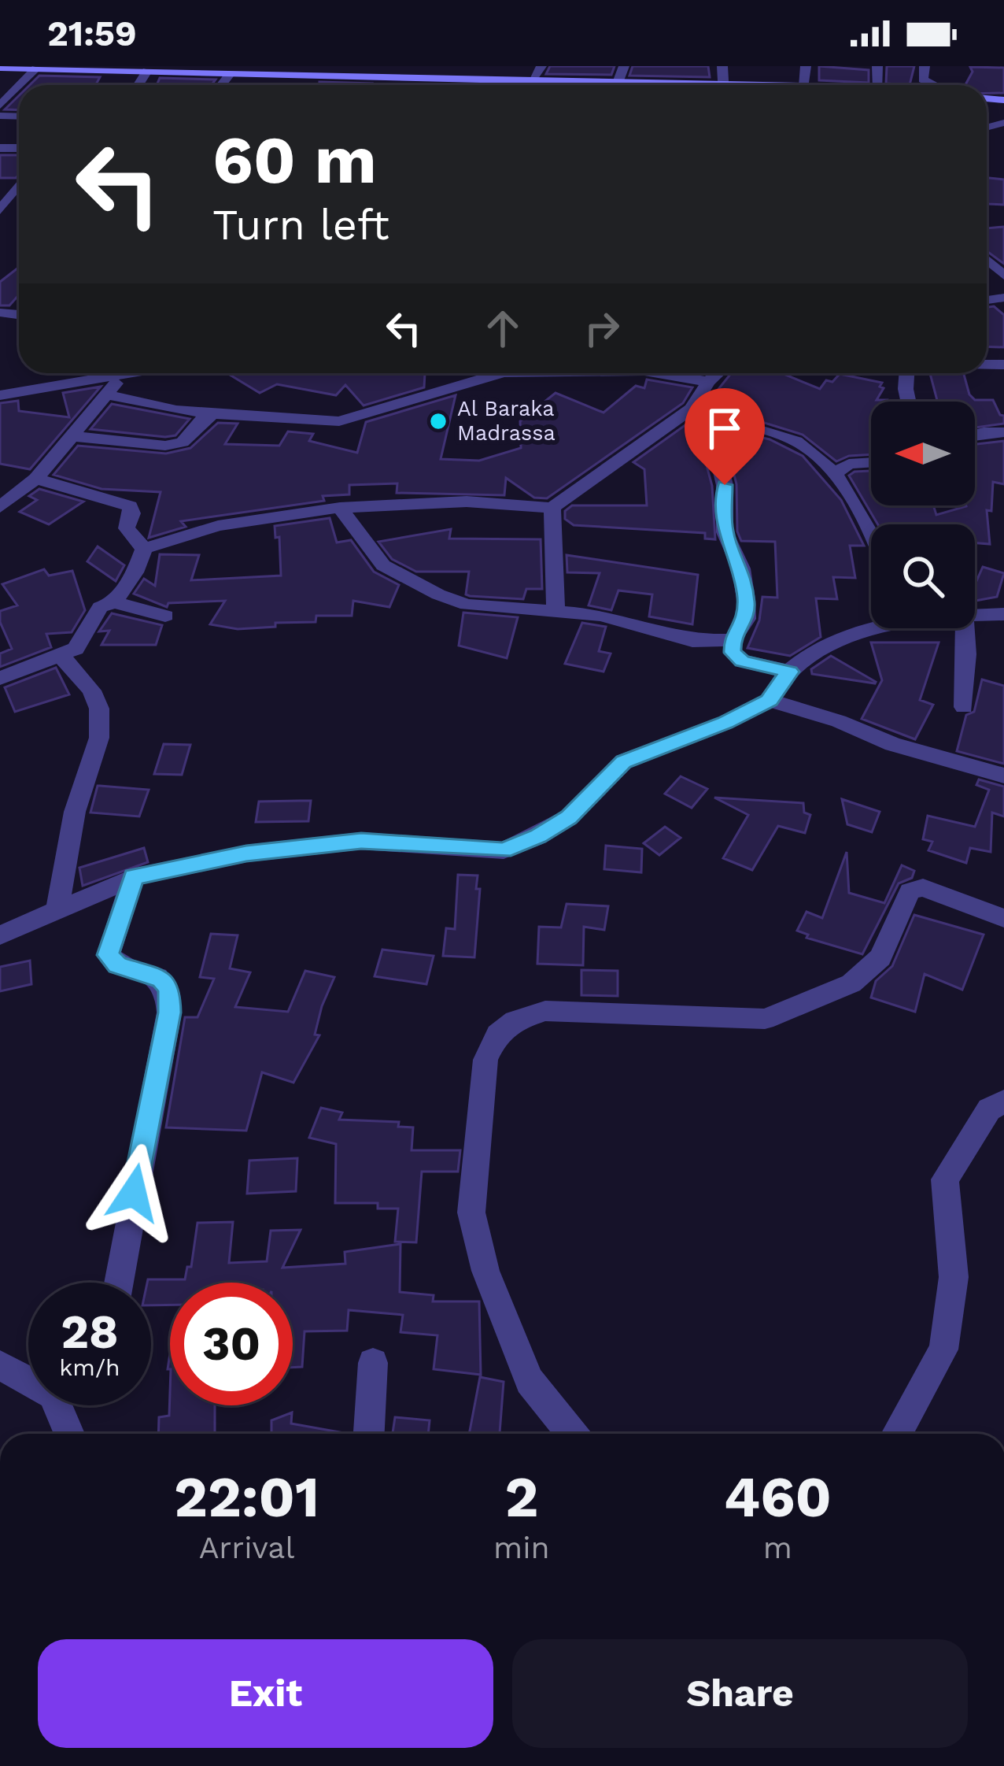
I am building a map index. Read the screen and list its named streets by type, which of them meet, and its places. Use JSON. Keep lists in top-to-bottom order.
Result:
{
  "places": ["Al Baraka Madrassa"],
  "north": "left",
  "page": {
    "status": "21:59",
    "turn": ["60 m", "Turn left"],
    "speed": "28 km/h",
    "limit": "30",
    "eta": [
      "22:01",
      "Arrival",
      "2",
      "min",
      "460",
      "m"
    ],
    "buttons": ["Exit", "Share"]
  }
}
